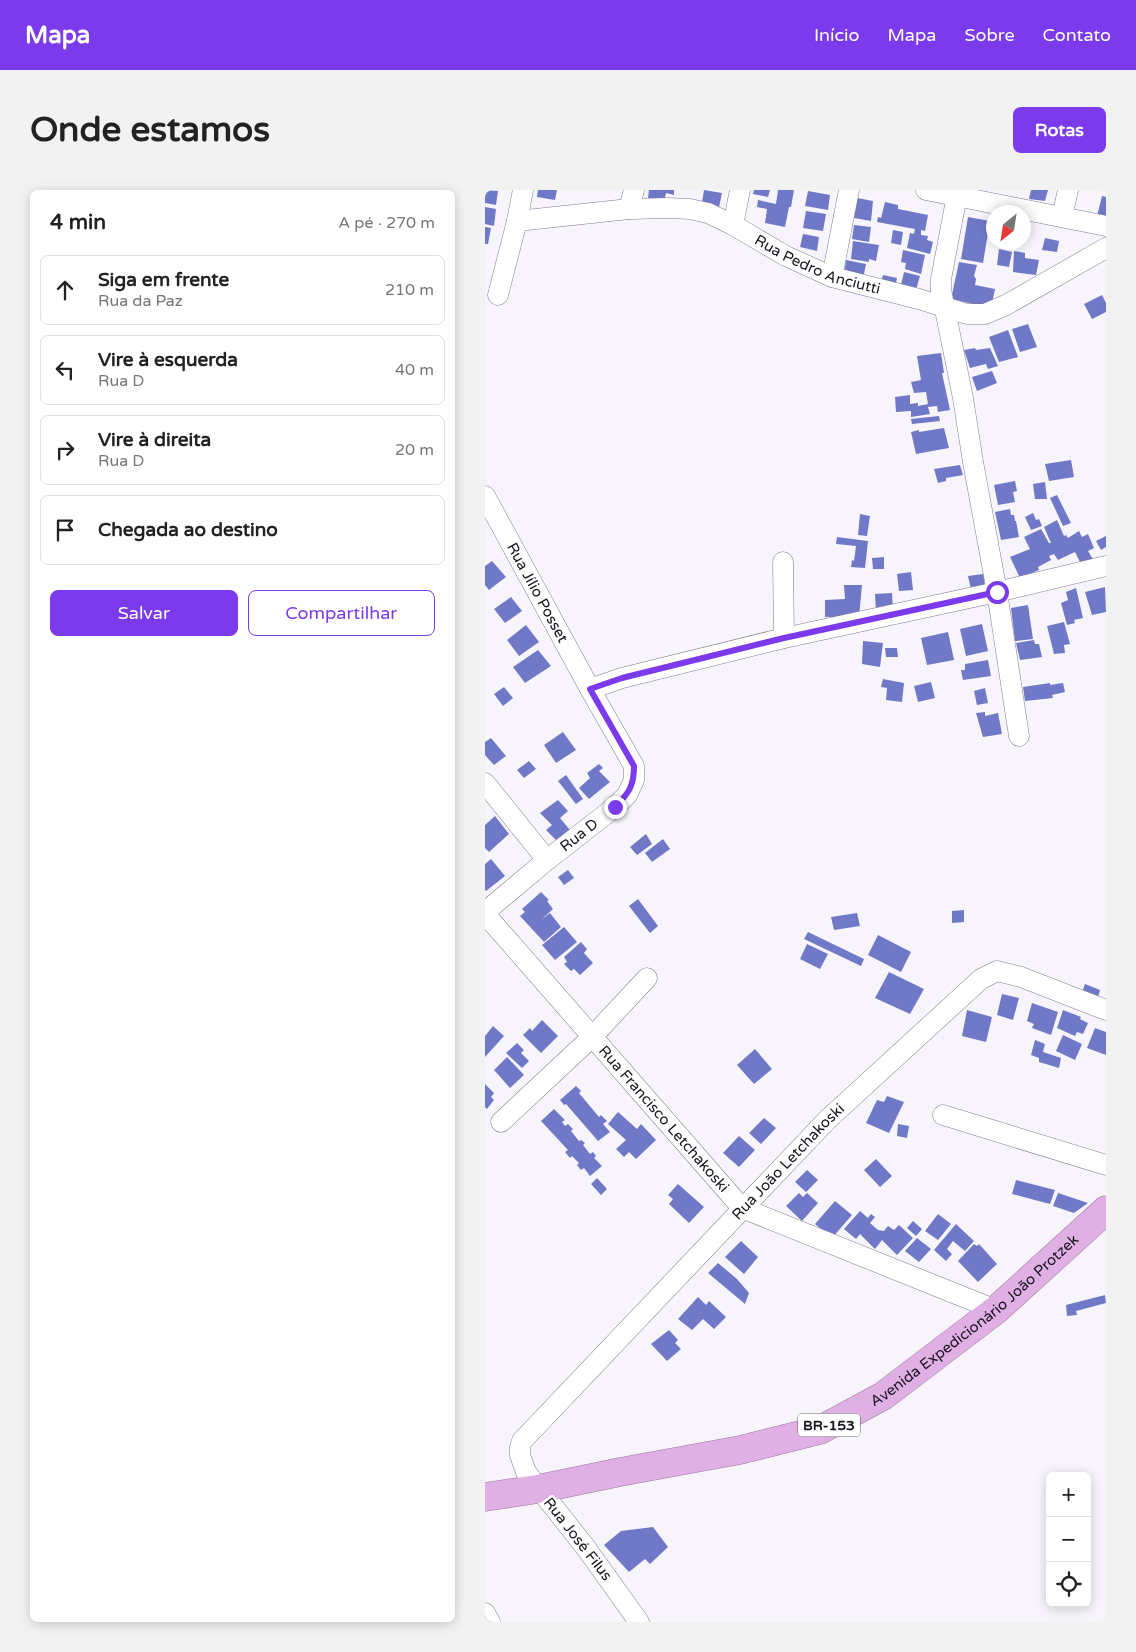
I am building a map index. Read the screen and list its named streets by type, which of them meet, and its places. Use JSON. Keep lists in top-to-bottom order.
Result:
{
  "streets": {
    "highway": ["Avenida Expedicionário João Protzek", "BR-153"],
    "street": [
      "Rua Pedro Anciutti",
      "Rua Jílio Posset",
      "Rua D",
      "Rua Francisco Letchakoski",
      "Rua João Letchakoski",
      "Rua José Filus"
    ]
  },
  "crossings": [
    ["Rua Jílio Posset", "Rua D"],
    ["Rua D", "Rua Francisco Letchakoski"],
    ["Rua Francisco Letchakoski", "Rua João Letchakoski"],
    ["Rua Francisco Letchakoski", "Avenida Expedicionário João Protzek"],
    ["Rua João Letchakoski", "Rua José Filus"],
    ["Avenida Expedicionário João Protzek", "Rua José Filus"]
  ],
  "north": "bottom left",
  "page": {
    "header": "Mapa",
    "nav": [
      "Início",
      "Mapa",
      "Sobre",
      "Contato"
    ],
    "buttons": [
      "Rotas",
      ["Salvar", "Compartilhar"]
    ],
    "title": "Onde estamos",
    "heading": ["4 min", "A pé · 270 m"],
    "list": [
      ["Siga em frente", "Rua da Paz", "210 m"],
      ["Vire à esquerda", "Rua D", "40 m"],
      ["Vire à direita", "Rua D", "20 m"],
      "Chegada ao destino"
    ],
    "map_buttons": ["+", "−"]
  }
}
